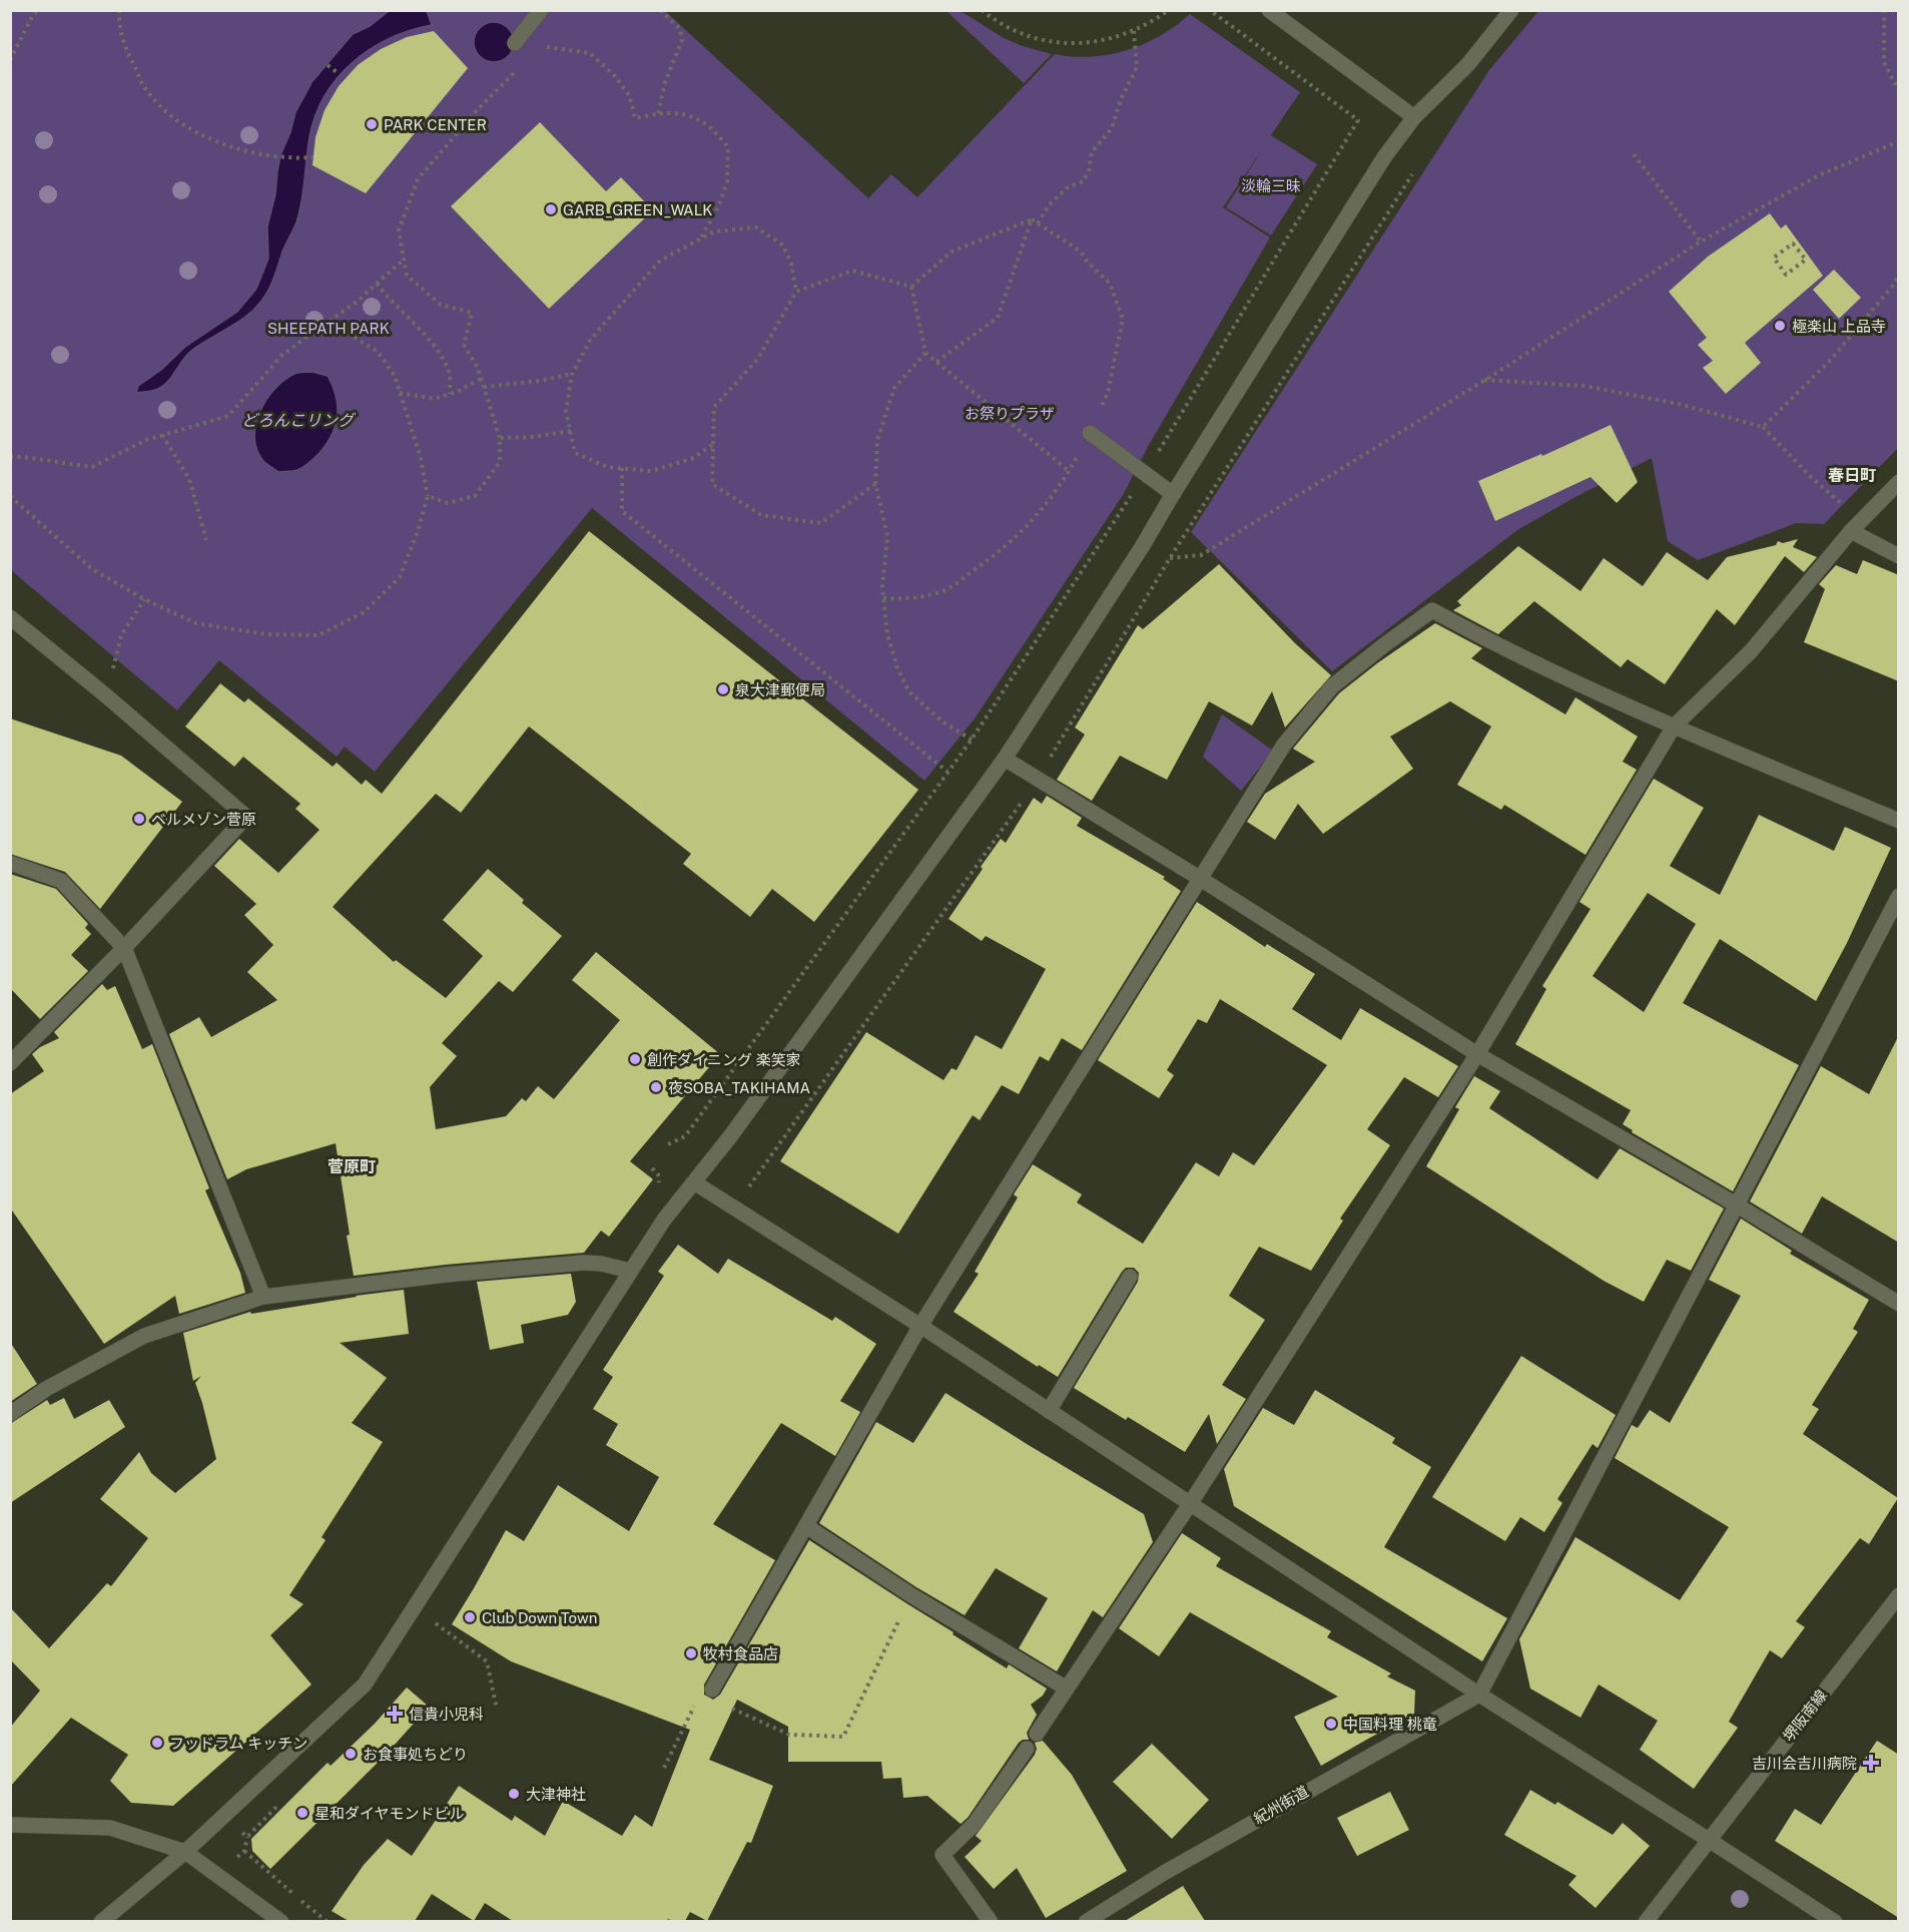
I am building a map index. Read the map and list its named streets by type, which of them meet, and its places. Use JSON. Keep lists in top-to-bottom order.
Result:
{
  "streets": {
    "street": ["堺阪南線", "紀州街道"]
  },
  "districts": ["春日町", "菅原町"],
  "water": ["どろんこリング"],
  "parks": ["淡輪三昧", "SHEEPATH PARK", "お祭りプラザ"],
  "places": {
    "other": [
      "PARK CENTER",
      "GARB_GREEN_WALK",
      "極楽山 上品寺",
      "泉大津郵便局",
      "ベルメゾン菅原",
      "創作ダイニング 楽笑家",
      "夜SOBA_TAKIHAMA",
      "Club Down Town",
      "牧村食品店",
      "中国料理 桃竜",
      "フッドラム キッチン",
      "お食事処ちどり",
      "大津神社",
      "星和ダイヤモンドビル"
    ],
    "health": ["信貴小児科", "吉川会吉川病院"]
  }
}
